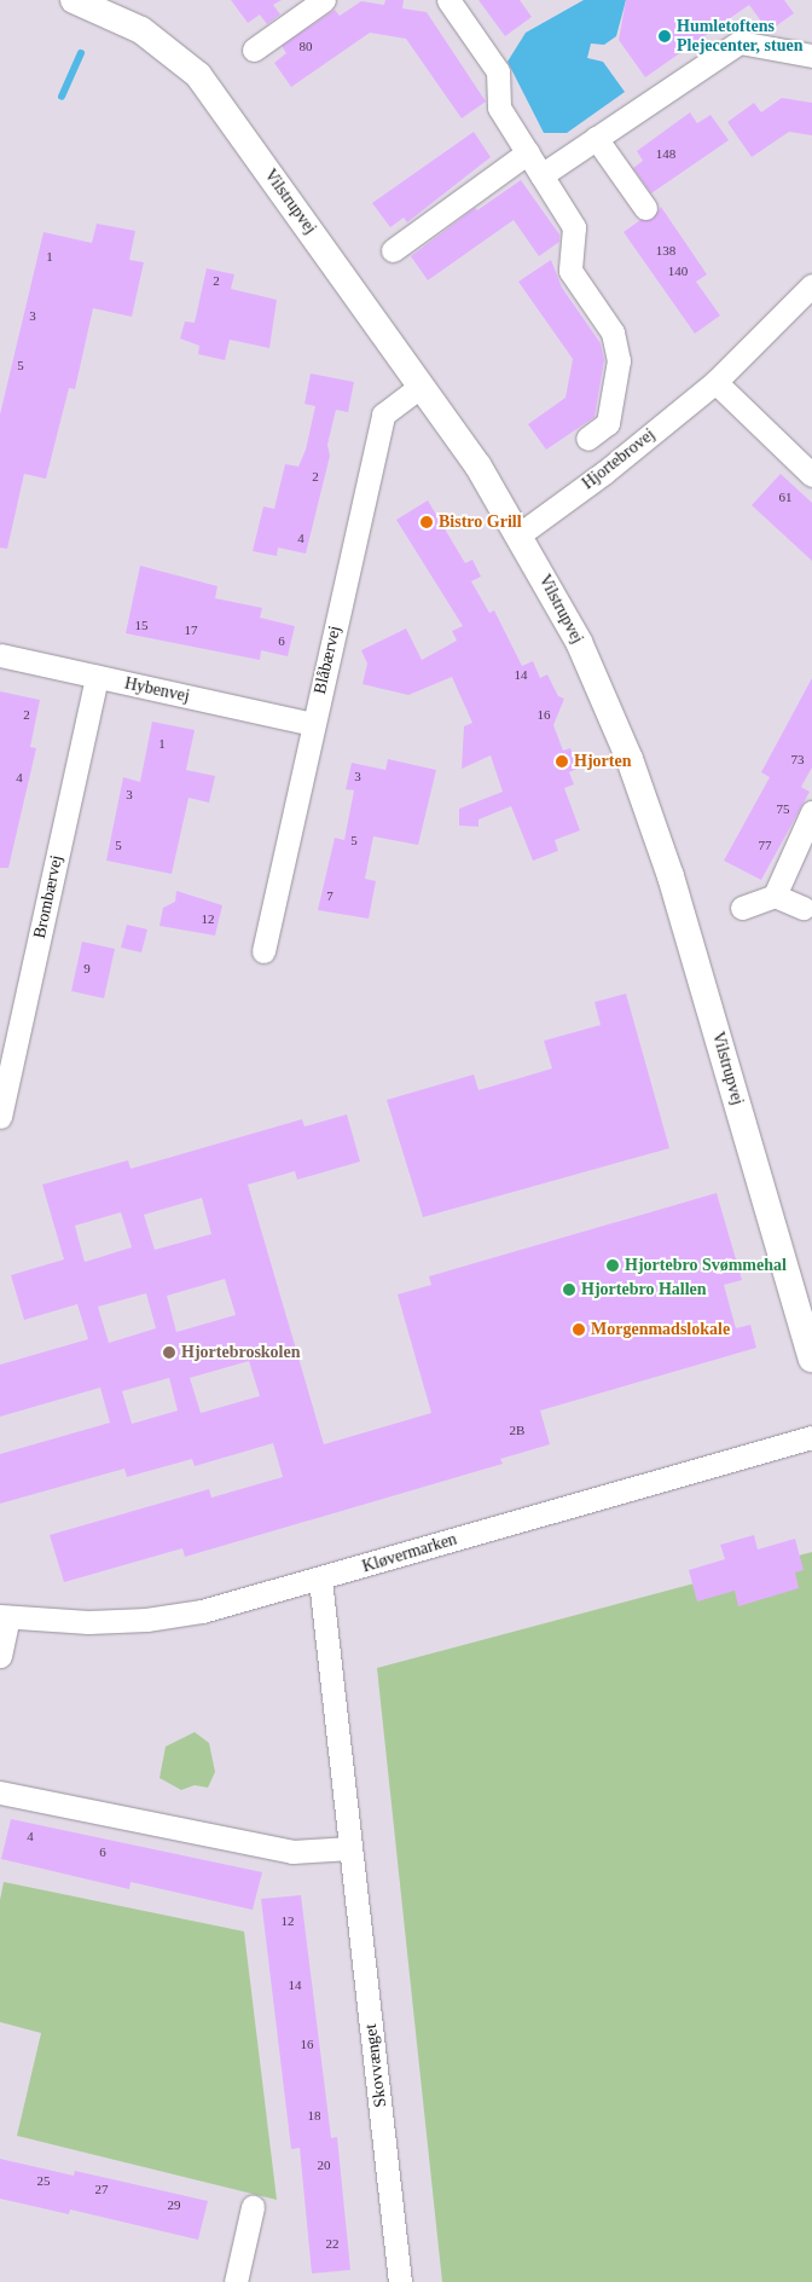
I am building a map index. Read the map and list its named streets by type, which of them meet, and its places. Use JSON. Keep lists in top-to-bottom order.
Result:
{
  "streets": {
    "street": [
      "Vilstrupvej",
      "Hjortebrovej",
      "Blåbærvej",
      "Hybenvej",
      "Brombærvej",
      "Kløvermarken",
      "Skovvænget"
    ]
  },
  "crossings": [
    ["Vilstrupvej", "Hjortebrovej"],
    ["Vilstrupvej", "Blåbærvej"],
    ["Blåbærvej", "Hybenvej"],
    ["Hybenvej", "Brombærvej"],
    ["Kløvermarken", "Skovvænget"]
  ],
  "places": [
    "Humletoftens Plejecenter, stuen",
    "Bistro Grill",
    "Hjorten",
    "Hjortebro Svømmehal",
    "Hjortebro Hallen",
    "Morgenmadslokale",
    "Hjortebroskolen"
  ],
  "house_numbers": [
    "80",
    "148",
    "138",
    "1",
    "140",
    "2",
    "3",
    "5",
    "2",
    "61",
    "4",
    "15",
    "17",
    "6",
    "14",
    "2",
    "16",
    "1",
    "73",
    "3",
    "4",
    "3",
    "75",
    "5",
    "5",
    "77",
    "7",
    "12",
    "9",
    "2B",
    "4",
    "6",
    "12",
    "14",
    "16",
    "18",
    "20",
    "25",
    "27",
    "29",
    "22"
  ]
}
